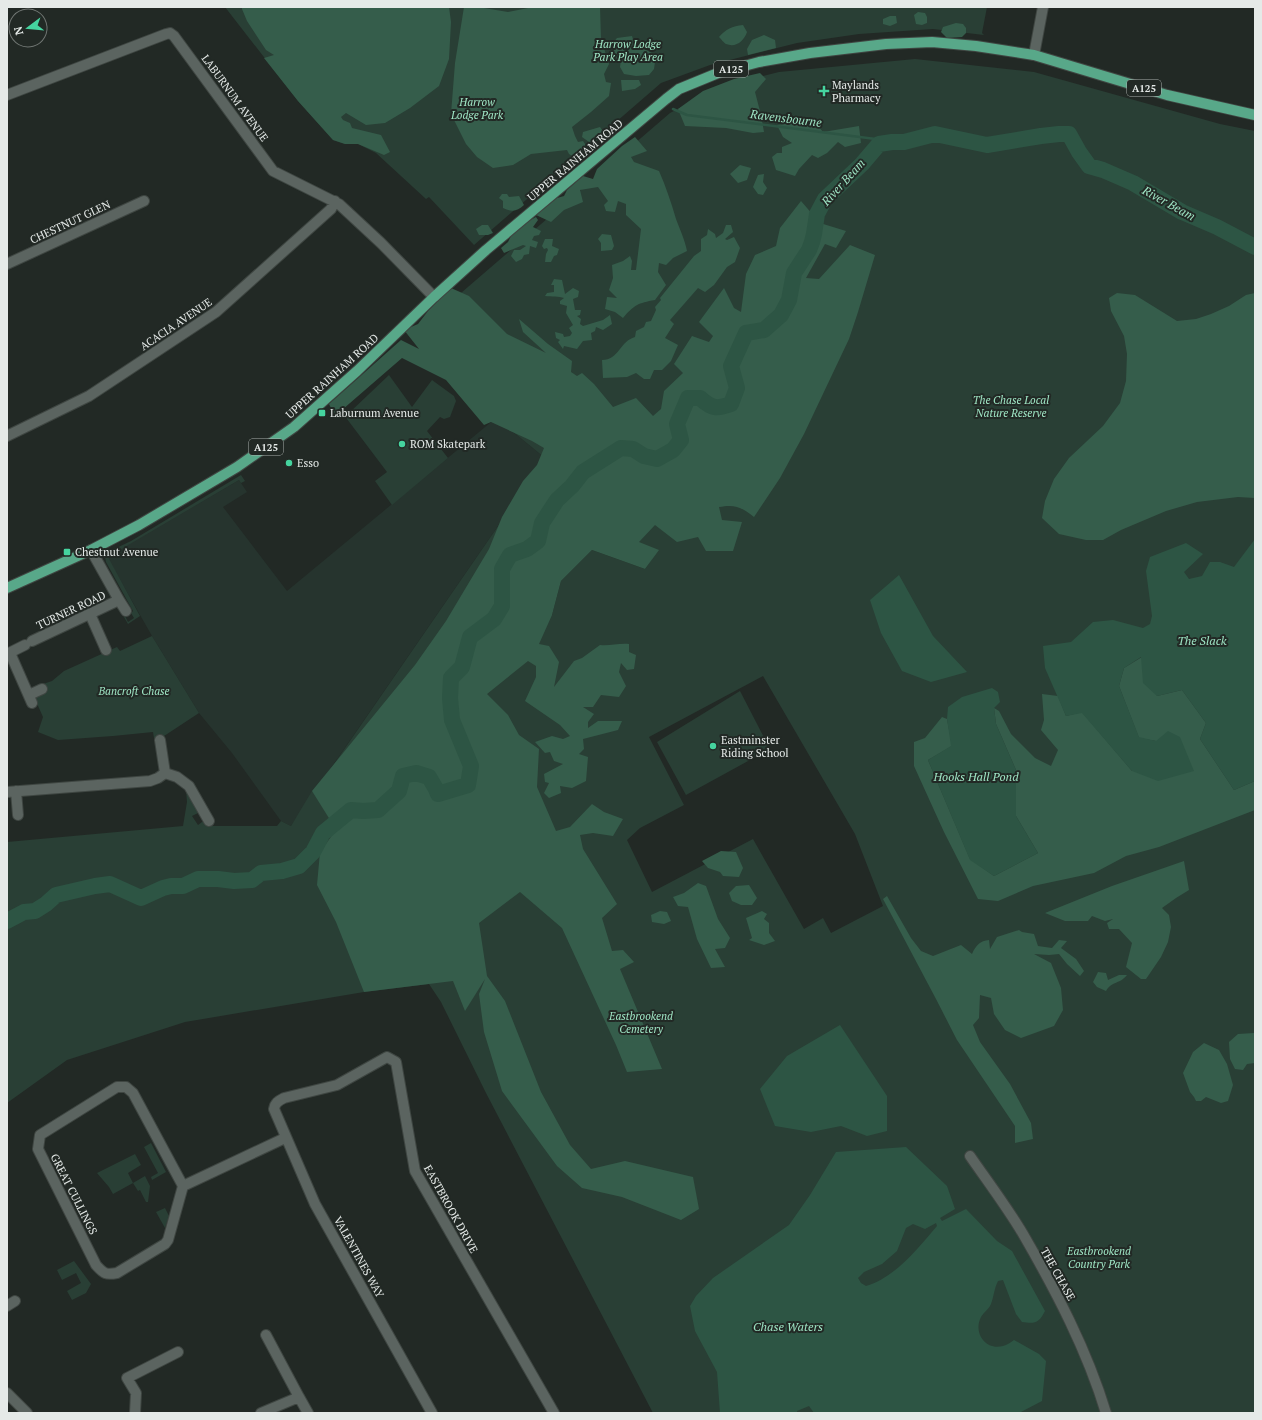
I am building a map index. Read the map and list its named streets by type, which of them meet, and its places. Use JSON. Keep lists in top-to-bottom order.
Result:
{
  "streets": {
    "main road": ["A125", "UPPER RAINHAM ROAD"],
    "street": [
      "LABURNUM AVENUE",
      "CHESTNUT GLEN",
      "ACACIA AVENUE",
      "TURNER ROAD",
      "GREAT CULLINGS",
      "EASTBROOK DRIVE",
      "VALENTINES WAY",
      "THE CHASE"
    ]
  },
  "crossings": [
    ["LABURNUM AVENUE", "UPPER RAINHAM ROAD"],
    ["LABURNUM AVENUE", "ACACIA AVENUE"],
    ["UPPER RAINHAM ROAD", "TURNER ROAD"],
    ["EASTBROOK DRIVE", "VALENTINES WAY"]
  ],
  "water": [
    "Ravensbourne",
    "River Beam",
    "The Slack",
    "Hooks Hall Pond",
    "Chase Waters"
  ],
  "parks": [
    "Harrow Lodge Park Play Area",
    "Harrow Lodge Park",
    "The Chase Local Nature Reserve",
    "Bancroft Chase",
    "Eastbrookend Cemetery",
    "Eastbrookend Country Park"
  ],
  "places": {
    "health": ["Maylands Pharmacy"],
    "transit": ["Laburnum Avenue", "Chestnut Avenue"],
    "other": ["ROM Skatepark", "Esso", "Eastminster Riding School"]
  },
  "north": "left"
}
